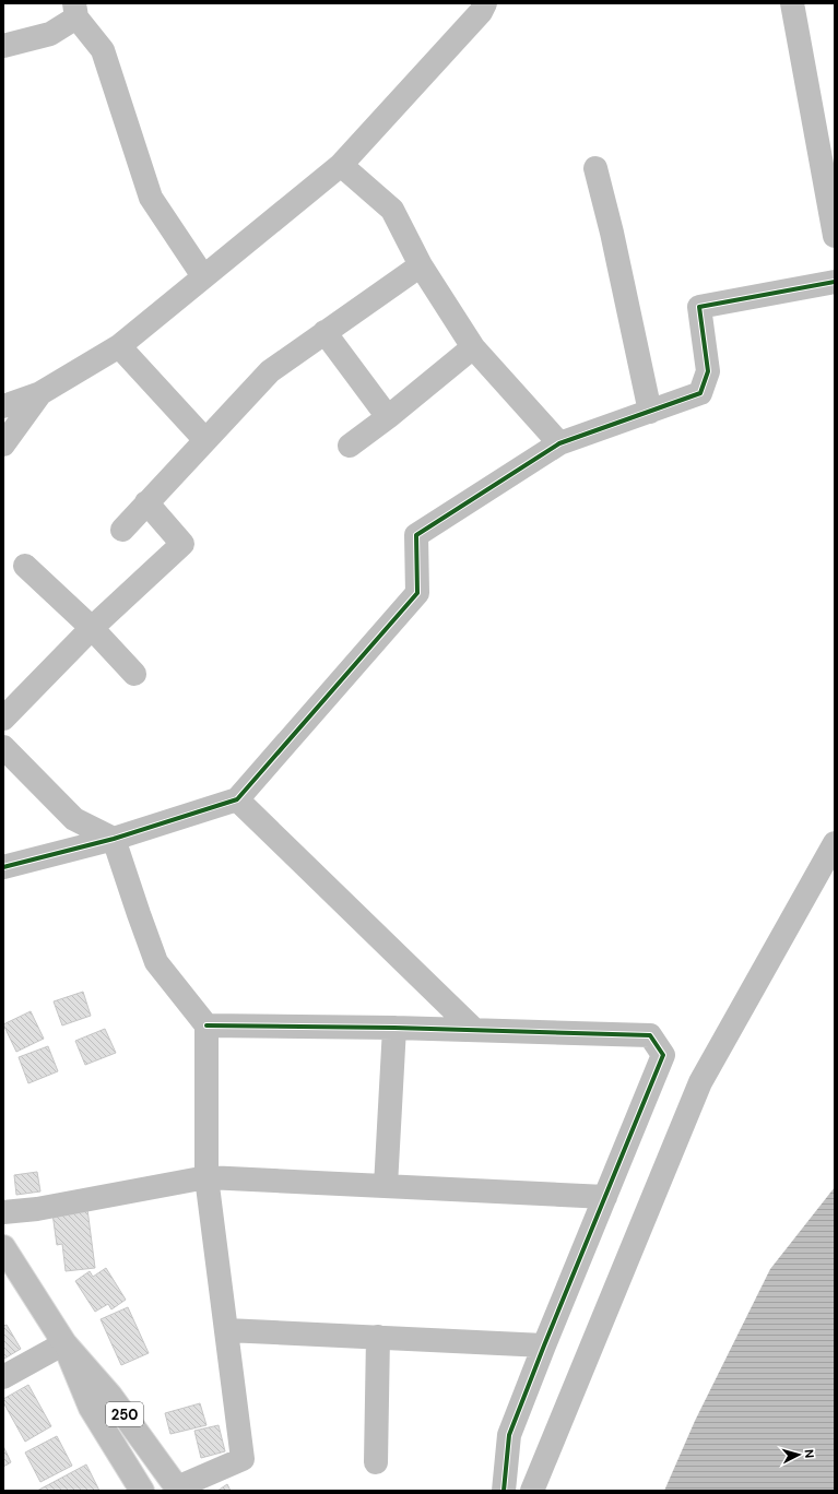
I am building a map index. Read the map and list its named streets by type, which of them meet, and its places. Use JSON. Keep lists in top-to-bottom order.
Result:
{
  "streets": {
    "main road": ["250"]
  },
  "north": "right"
}
